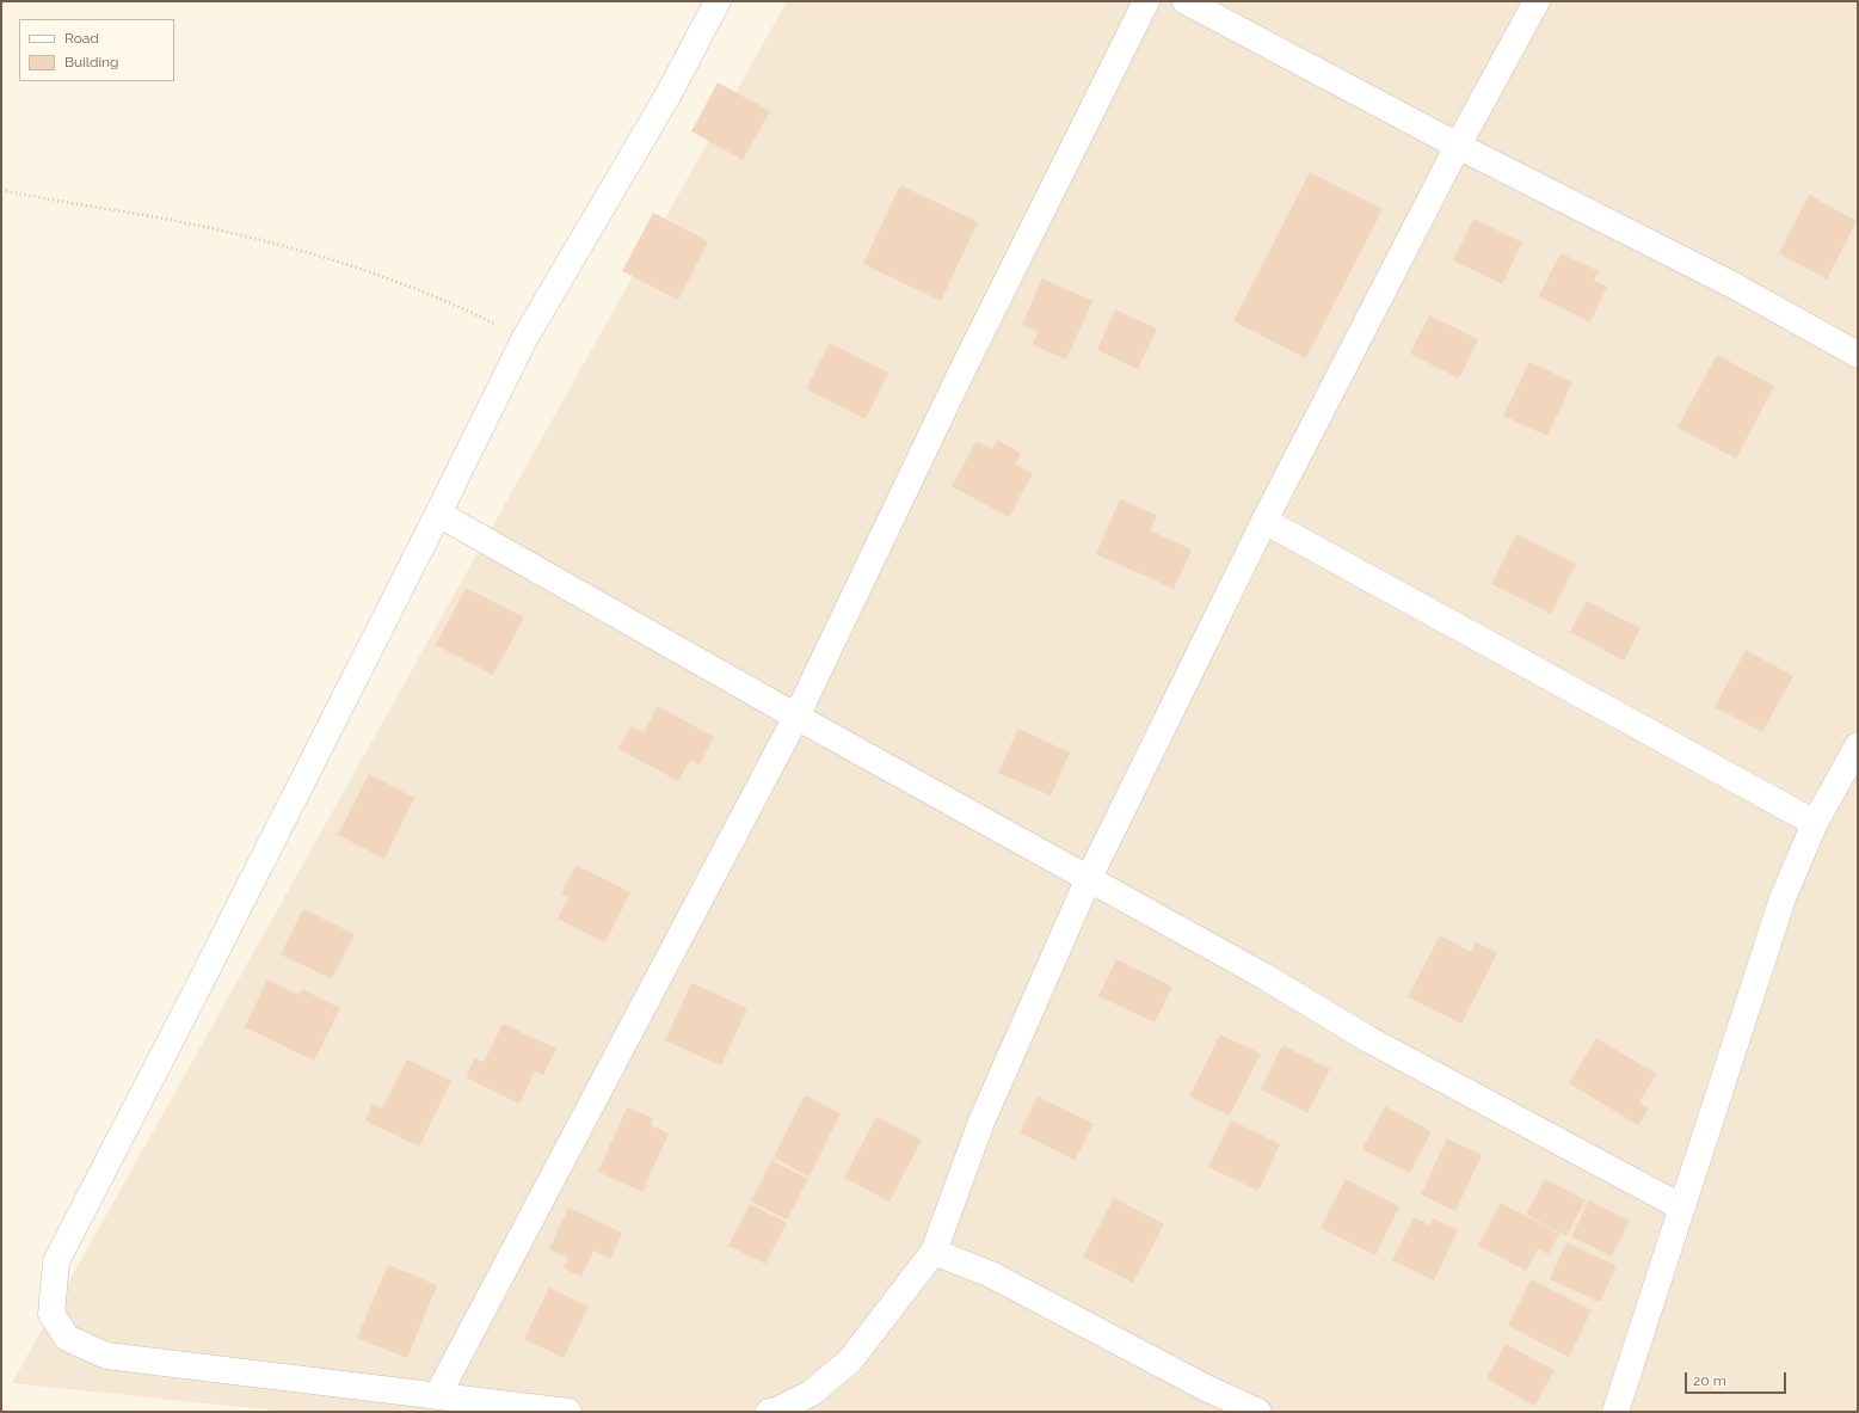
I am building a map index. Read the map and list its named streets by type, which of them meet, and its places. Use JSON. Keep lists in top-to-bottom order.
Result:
{
  "legend": ["Road", "Building"],
  "scale_bar": "20 m"
}
